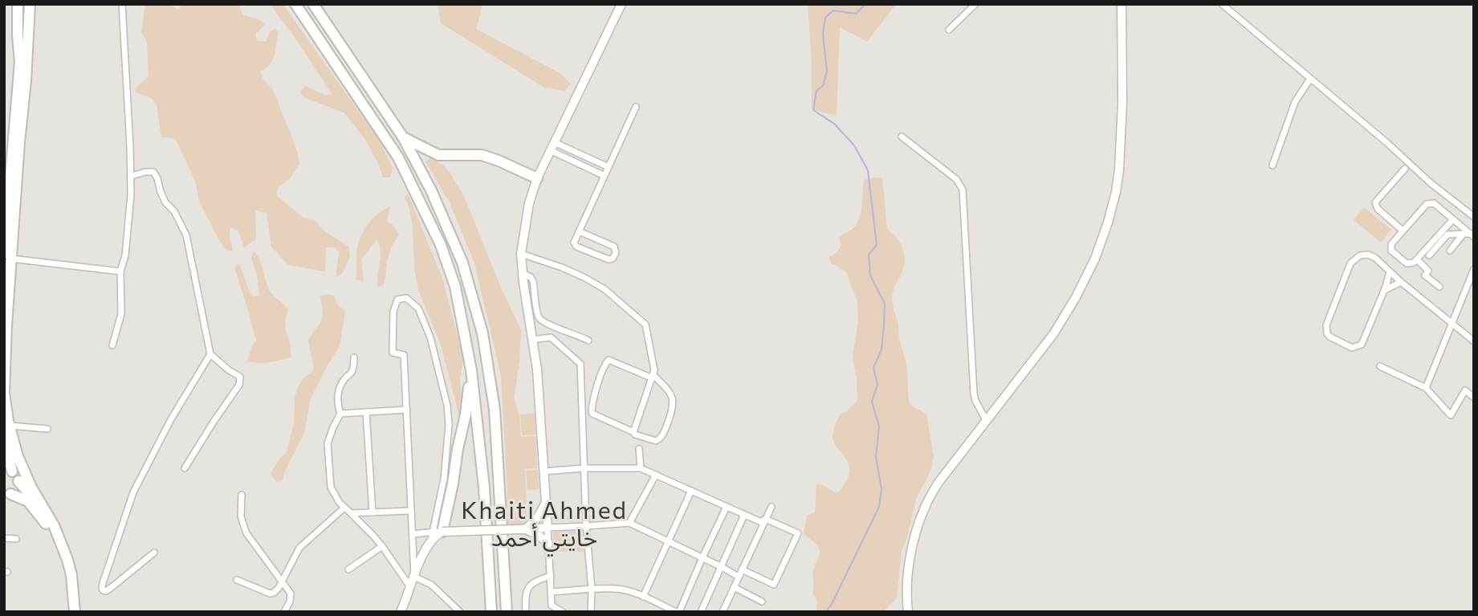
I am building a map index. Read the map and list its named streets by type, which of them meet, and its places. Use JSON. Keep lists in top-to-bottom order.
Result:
{
  "districts": ["Khaiti Ahmed خايتي أحمد"]
}
